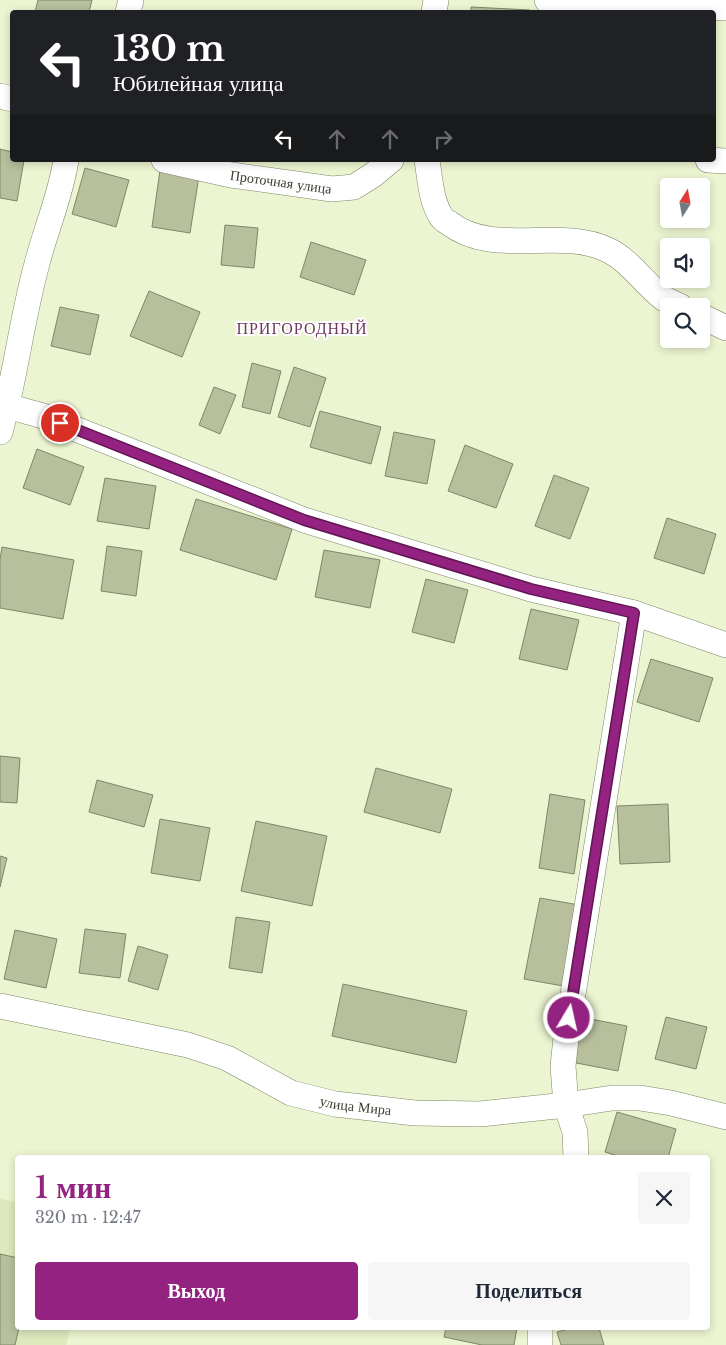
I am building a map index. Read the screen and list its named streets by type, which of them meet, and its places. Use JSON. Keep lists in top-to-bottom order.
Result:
{
  "streets": {
    "street": ["Проточная улица", "улица Мира"]
  },
  "districts": ["ПРИГОРОДНЫЙ"],
  "north": "top",
  "page": {
    "turn": ["130 m", "Юбилейная улица"],
    "heading": ["1 мин", "320 m · 12:47"],
    "buttons": ["Выход", "Поделиться"]
  }
}
